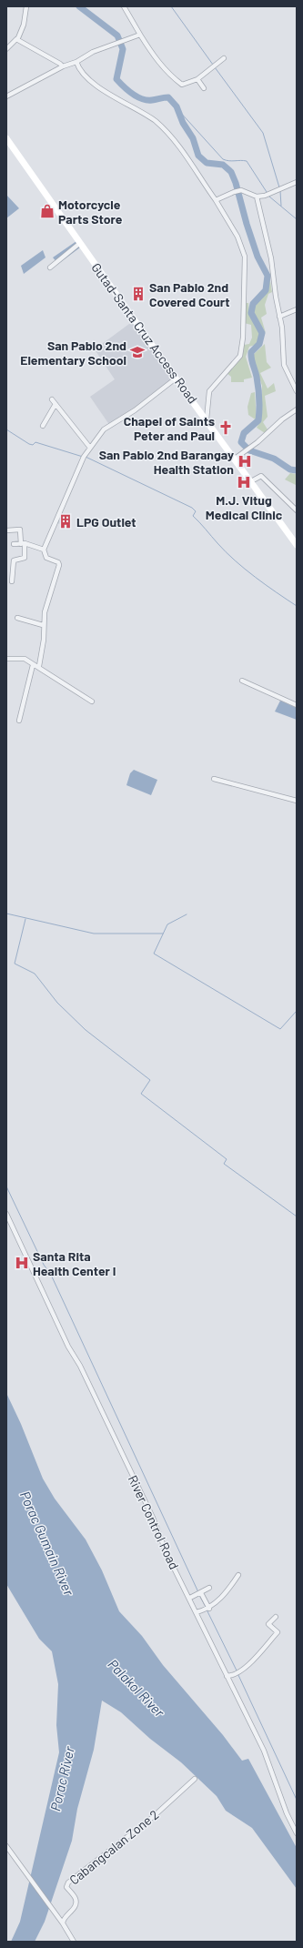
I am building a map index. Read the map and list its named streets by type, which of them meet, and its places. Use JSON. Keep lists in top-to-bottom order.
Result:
{
  "streets": {
    "main road": ["Gutad-Santa Cruz Access Road"],
    "street": ["River Control Road", "Cabangcalan Zone 2"]
  },
  "water": ["Porac Gumain River", "Palakol River", "Porac River"],
  "places": {
    "shop": ["Motorcycle Parts Store"],
    "building": ["San Pablo 2nd Covered Court", "LPG Outlet"],
    "school or university": ["San Pablo 2nd Elementary School"],
    "church": ["Chapel of Saints Peter and Paul"],
    "hospital": ["San Pablo 2nd Barangay Health Station", "M.J. Vitug Medical Clinic", "Santa Rita Health Center I"]
  }
}
